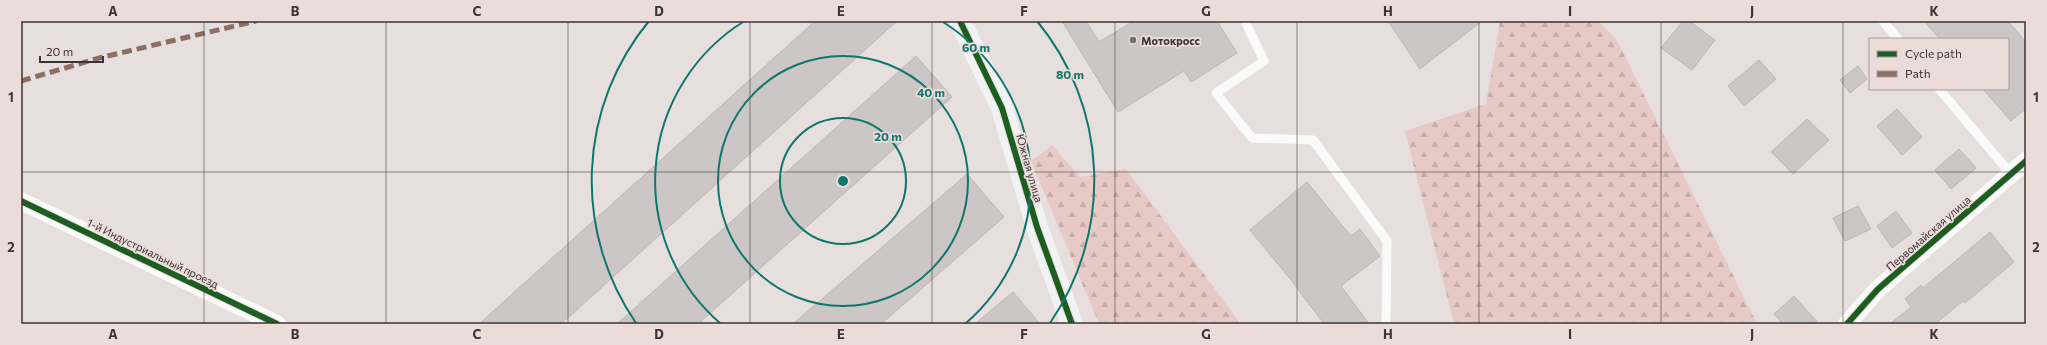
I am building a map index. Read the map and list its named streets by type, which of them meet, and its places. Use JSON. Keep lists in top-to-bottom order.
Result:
{
  "streets": {
    "street": ["Южная улица", "Первомайская улица", "1-й Индустриальный проезд"]
  },
  "places": ["Мотокросс"],
  "legend": ["Cycle path", "Path"],
  "scale_bar": "20 m",
  "grid": {
    "columns": [
      "A",
      "B",
      "C",
      "D",
      "E",
      "F",
      "G",
      "H",
      "I",
      "J",
      "K"
    ],
    "rows": ["1", "2"]
  },
  "rings": [
    "60 m",
    "80 m",
    "40 m",
    "20 m"
  ]
}
